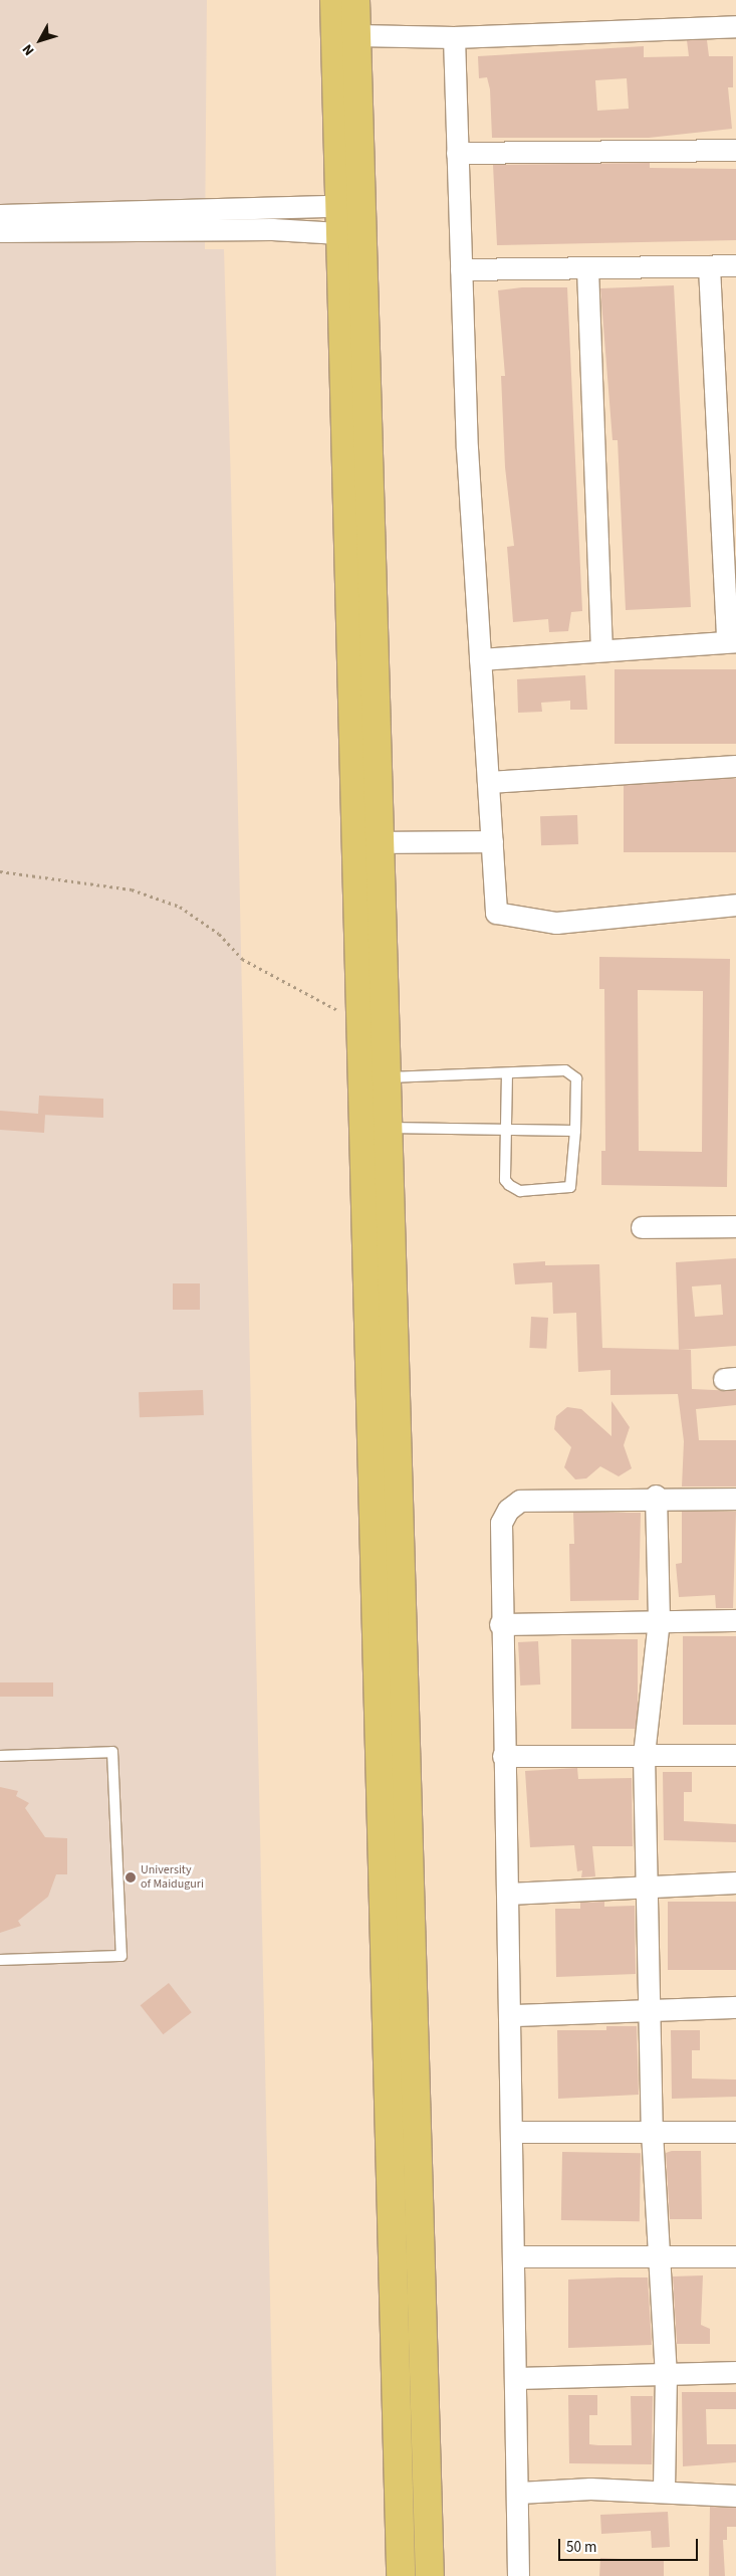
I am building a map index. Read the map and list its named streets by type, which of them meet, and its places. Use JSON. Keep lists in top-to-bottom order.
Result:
{
  "places": ["University of Maiduguri"],
  "scale_bar": "50 m",
  "north": "bottom left"
}
